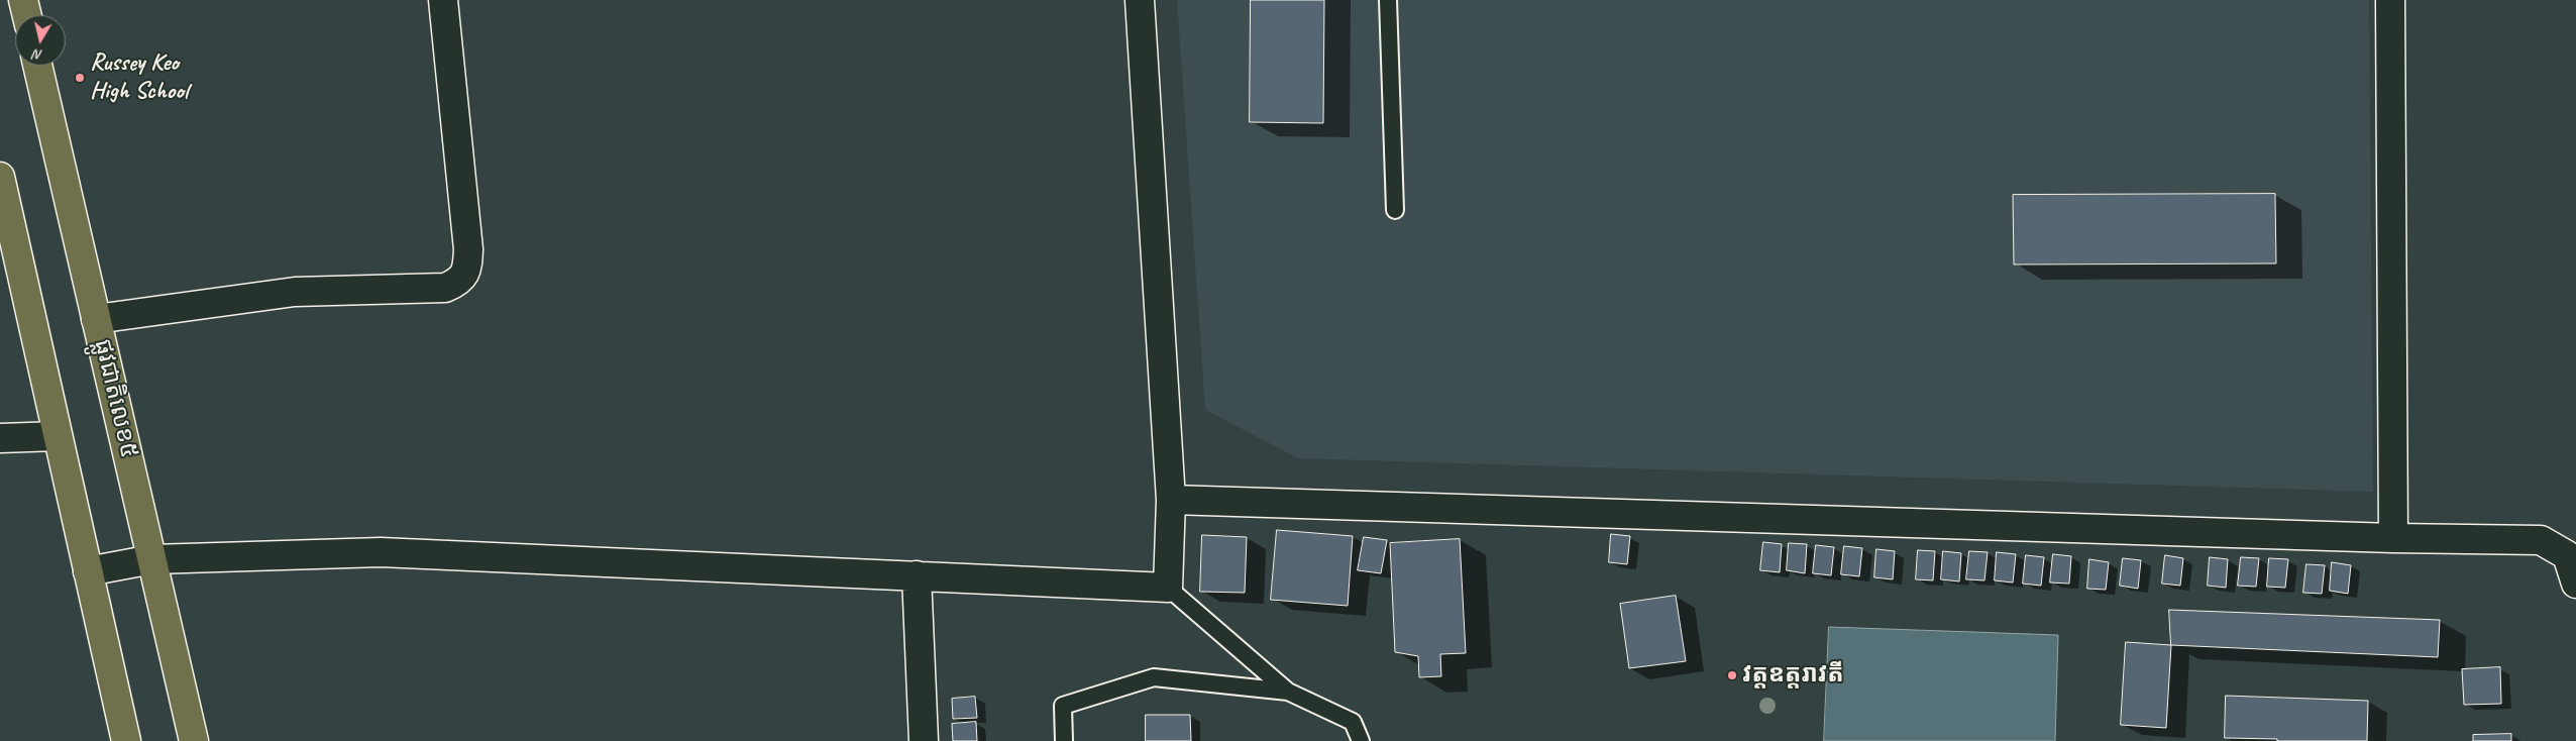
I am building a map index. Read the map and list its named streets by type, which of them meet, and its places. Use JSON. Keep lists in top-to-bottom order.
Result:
{
  "streets": {
    "highway": ["ផ្លូវជាតិលេខ៥"]
  },
  "places": ["Russey Keo High School", "វត្តឧត្តរាវតី"],
  "north": "bottom"
}
